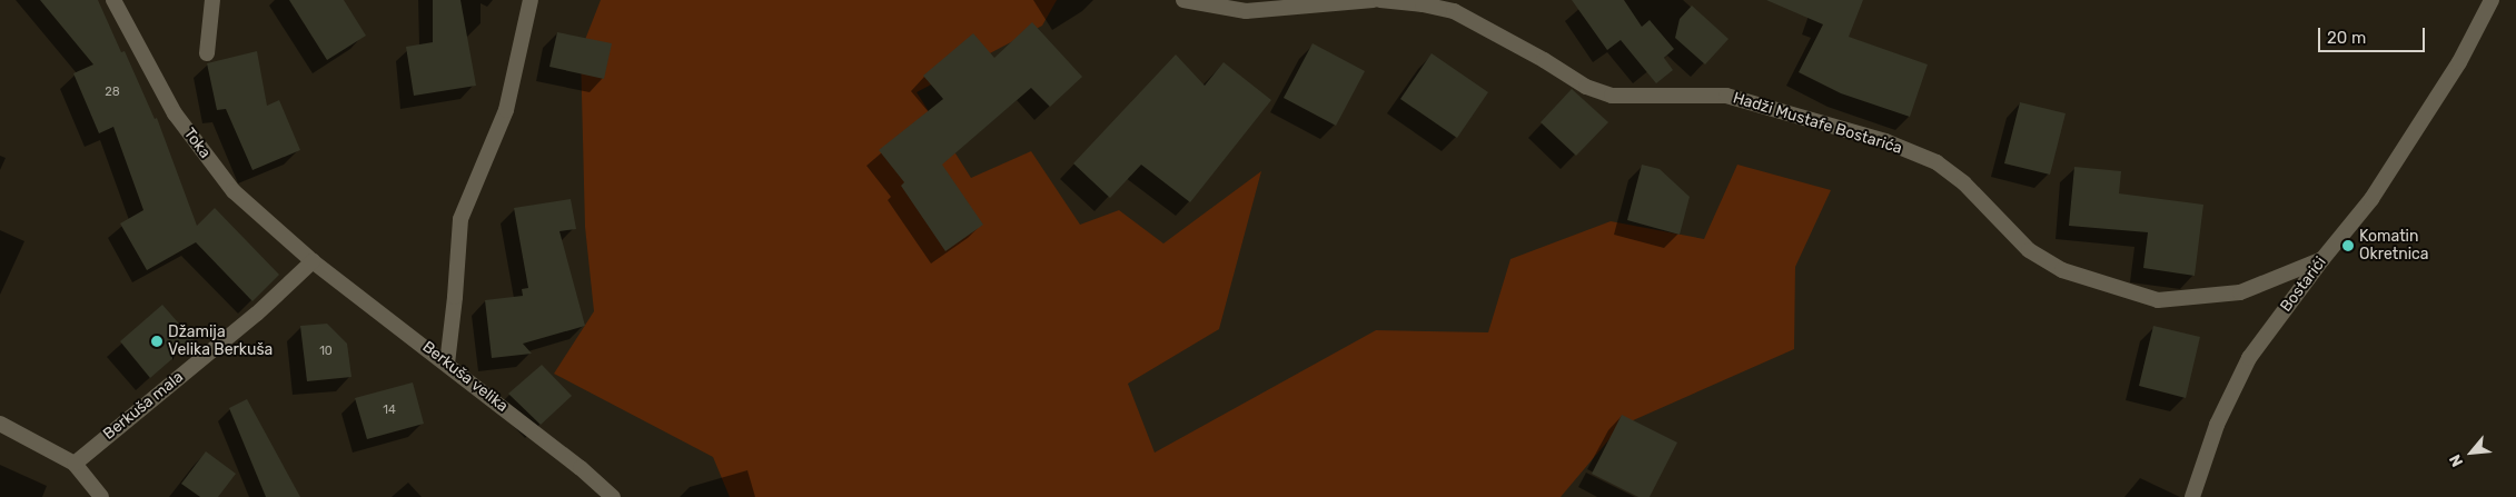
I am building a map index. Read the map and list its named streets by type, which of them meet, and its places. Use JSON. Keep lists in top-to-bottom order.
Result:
{
  "streets": {
    "street": [
      "Hadži Mustafe Bostarića",
      "Toka",
      "Bostarići",
      "Berkuša velika",
      "Berkuša mala"
    ]
  },
  "crossings": [
    ["Hadži Mustafe Bostarića", "Bostarići"],
    ["Toka", "Berkuša velika"],
    ["Toka", "Berkuša mala"],
    ["Berkuša velika", "Berkuša mala"]
  ],
  "places": ["Komatin Okretnica", "Džamija Velika Berkuša"],
  "house_numbers": ["28", "10", "14"],
  "scale_bar": "20 m",
  "north": "bottom left"
}
